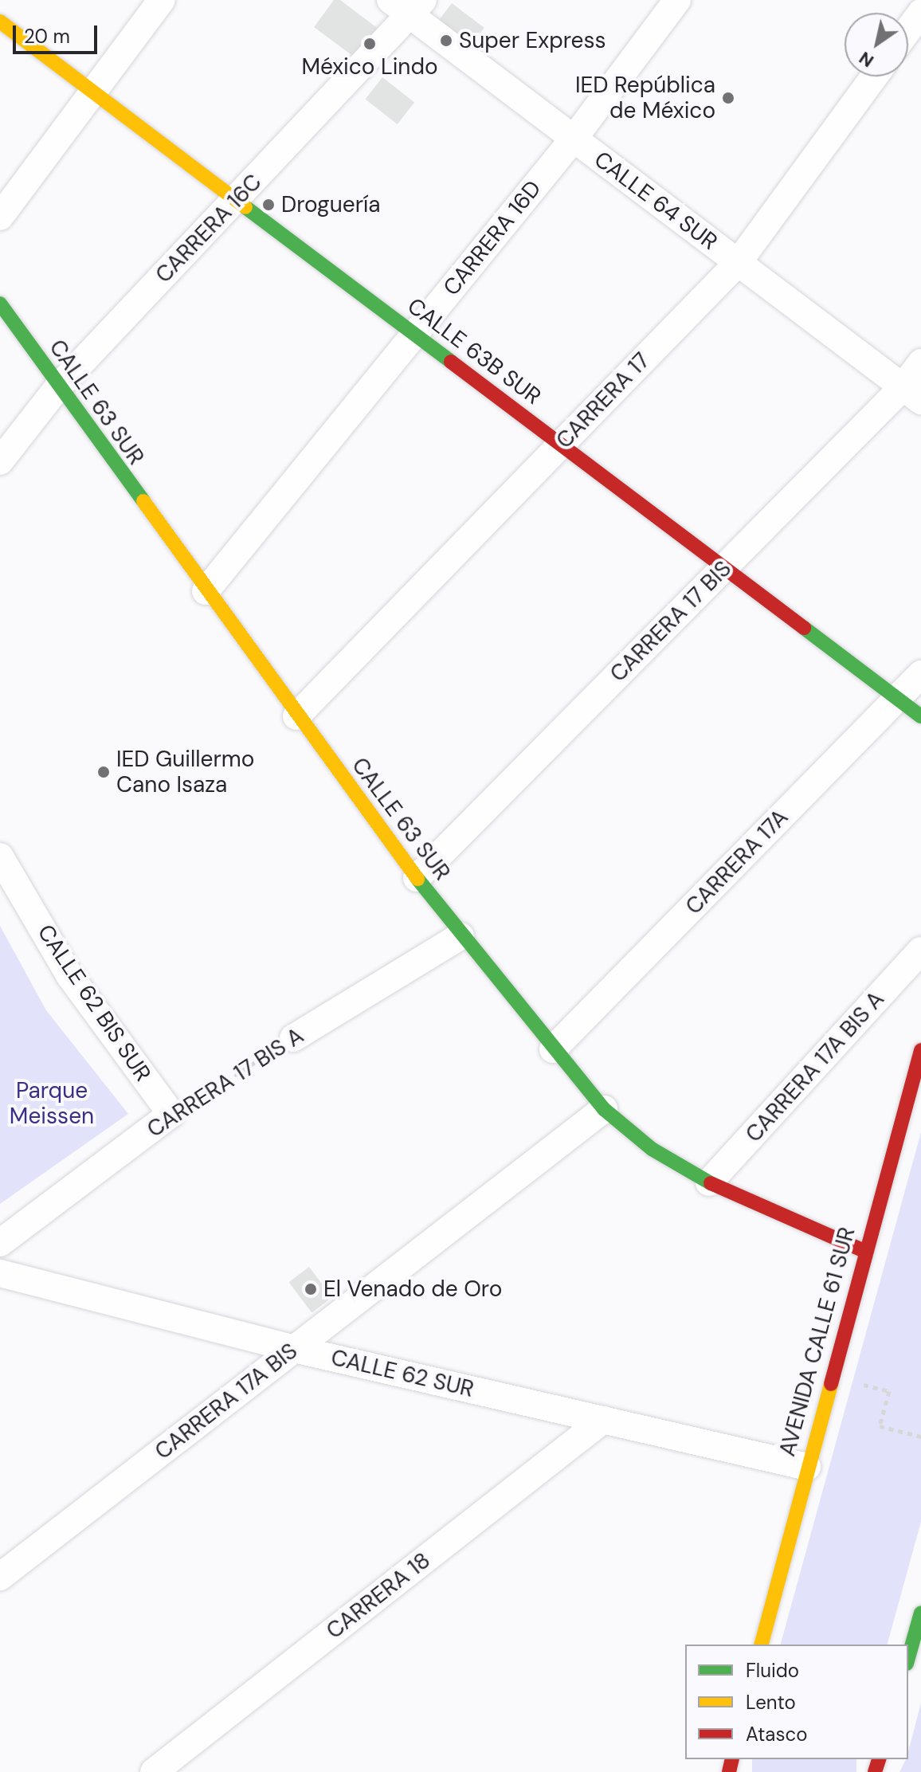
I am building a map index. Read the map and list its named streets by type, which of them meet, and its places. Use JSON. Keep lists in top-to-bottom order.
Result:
{
  "streets": {
    "main road": ["CALLE 63B SUR", "CALLE 63 SUR", "AVENIDA CALLE 61 SUR"],
    "street": [
      "CALLE 64 SUR",
      "CARRERA 16C",
      "CARRERA 16D",
      "CARRERA 17",
      "CARRERA 17 BIS",
      "CARRERA 17A",
      "CALLE 62 BIS SUR",
      "CARRERA 17A BIS A",
      "CARRERA 17 BIS A",
      "CALLE 62 SUR",
      "CARRERA 17A BIS",
      "CARRERA 18"
    ]
  },
  "crossings": [
    ["CALLE 64 SUR", "CARRERA 16C"],
    ["CALLE 64 SUR", "CARRERA 16D"],
    ["CALLE 64 SUR", "CARRERA 17"],
    ["CALLE 64 SUR", "CARRERA 17 BIS"],
    ["CARRERA 16C", "CALLE 63B SUR"],
    ["CARRERA 16C", "CALLE 63 SUR"],
    ["CARRERA 16D", "CALLE 63B SUR"],
    ["CARRERA 16D", "CALLE 63 SUR"],
    ["CALLE 63B SUR", "CARRERA 17"],
    ["CALLE 63B SUR", "CARRERA 17 BIS"],
    ["CALLE 63B SUR", "CARRERA 17A"],
    ["CARRERA 17", "CALLE 63 SUR"],
    ["CALLE 63 SUR", "CARRERA 17 BIS"],
    ["CALLE 63 SUR", "CARRERA 17A"],
    ["CALLE 63 SUR", "CARRERA 17A BIS A"],
    ["CALLE 63 SUR", "CARRERA 17 BIS A"],
    ["CALLE 63 SUR", "AVENIDA CALLE 61 SUR"],
    ["CALLE 63 SUR", "CARRERA 17A BIS"],
    ["CALLE 62 BIS SUR", "CARRERA 17 BIS A"],
    ["AVENIDA CALLE 61 SUR", "CALLE 62 SUR"],
    ["CALLE 62 SUR", "CARRERA 17A BIS"],
    ["CALLE 62 SUR", "CARRERA 18"]
  ],
  "parks": ["Parque Meissen"],
  "places": [
    "Super Express",
    "México Lindo",
    "IED República de México",
    "Droguería",
    "IED Guillermo Cano Isaza",
    "El Venado de Oro"
  ],
  "legend": ["Fluido", "Lento", "Atasco"],
  "scale_bar": "20 m",
  "north": "bottom left"
}
